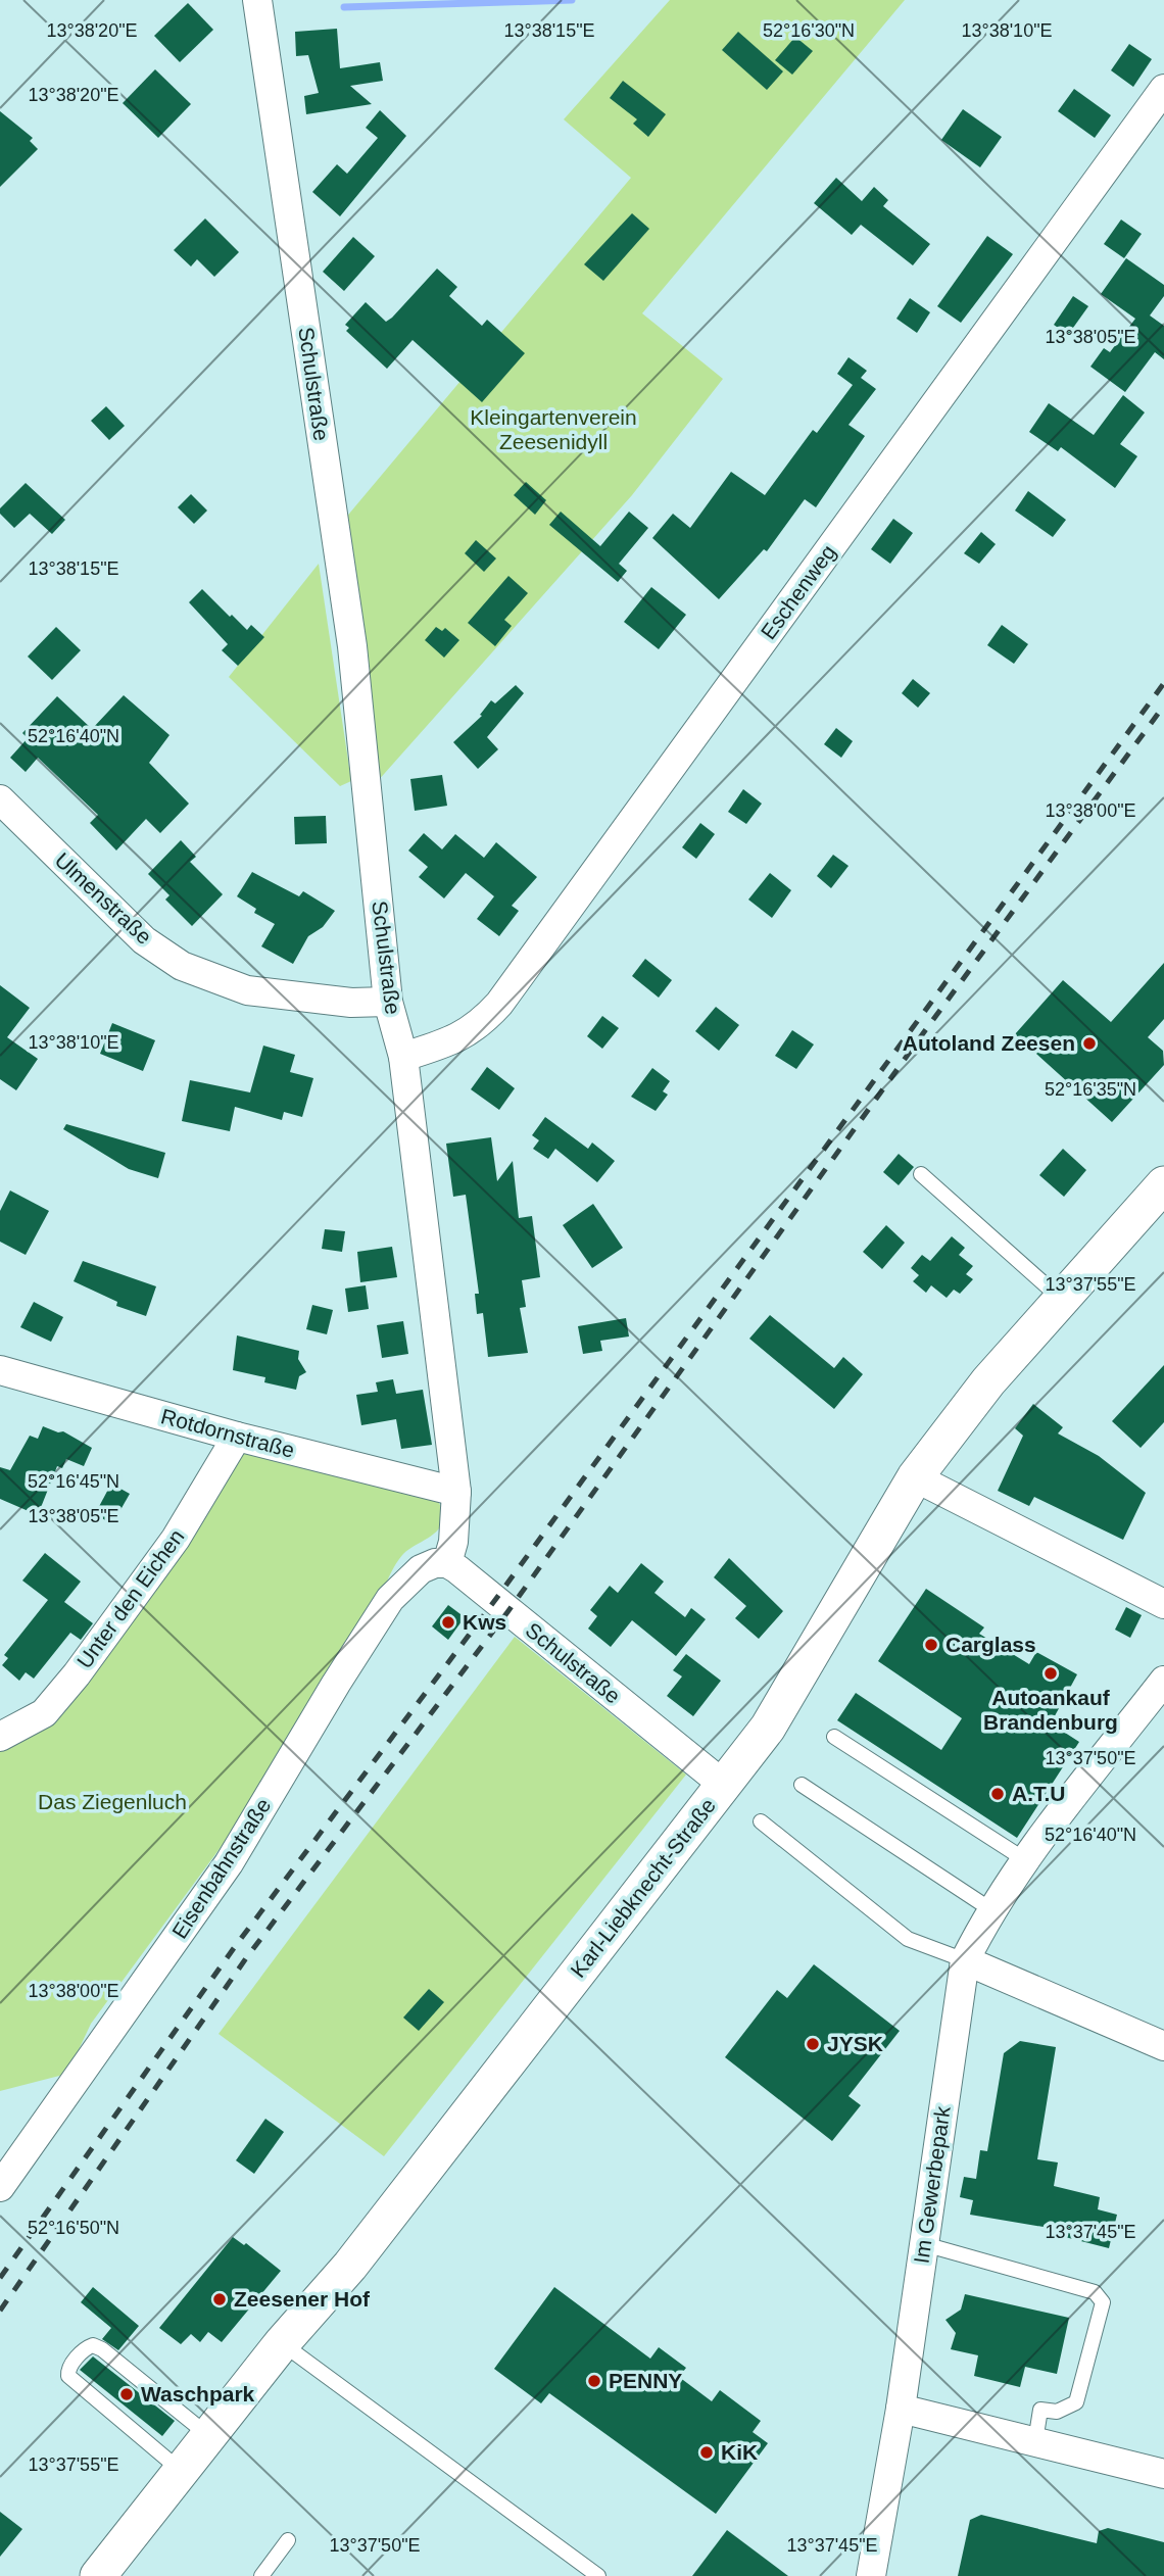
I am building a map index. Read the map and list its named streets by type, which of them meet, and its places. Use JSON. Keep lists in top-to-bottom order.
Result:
{
  "streets": {
    "street": [
      "Schulstraße",
      "Eschenweg",
      "Ulmenstraße",
      "Rotdornstraße",
      "Unter den Eichen",
      "Eisenbahnstraße",
      "Karl-Liebknecht-Straße",
      "Im Gewerbepark"
    ]
  },
  "crossings": [
    ["Schulstraße", "Eschenweg"],
    ["Schulstraße", "Ulmenstraße"],
    ["Schulstraße", "Rotdornstraße"],
    ["Schulstraße", "Eisenbahnstraße"],
    ["Schulstraße", "Karl-Liebknecht-Straße"],
    ["Rotdornstraße", "Unter den Eichen"]
  ],
  "parks": ["Kleingartenverein Zeesenidyll", "Das Ziegenluch"],
  "places": [
    "Autoland Zeesen",
    "Kws",
    "Carglass",
    "Autoankauf Brandenburg",
    "A.T.U",
    "JYSK",
    "Zeesener Hof",
    "PENNY",
    "Waschpark",
    "KiK"
  ],
  "coordinates": [
    "52°16'30\"N",
    "13°38'20\"E",
    "13°38'15\"E",
    "13°38'10\"E",
    "13°38'05\"E",
    "52°16'40\"N",
    "13°38'00\"E",
    "52°16'35\"N",
    "13°37'55\"E",
    "52°16'45\"N",
    "13°37'50\"E",
    "52°16'50\"N",
    "13°37'45\"E"
  ]
}
